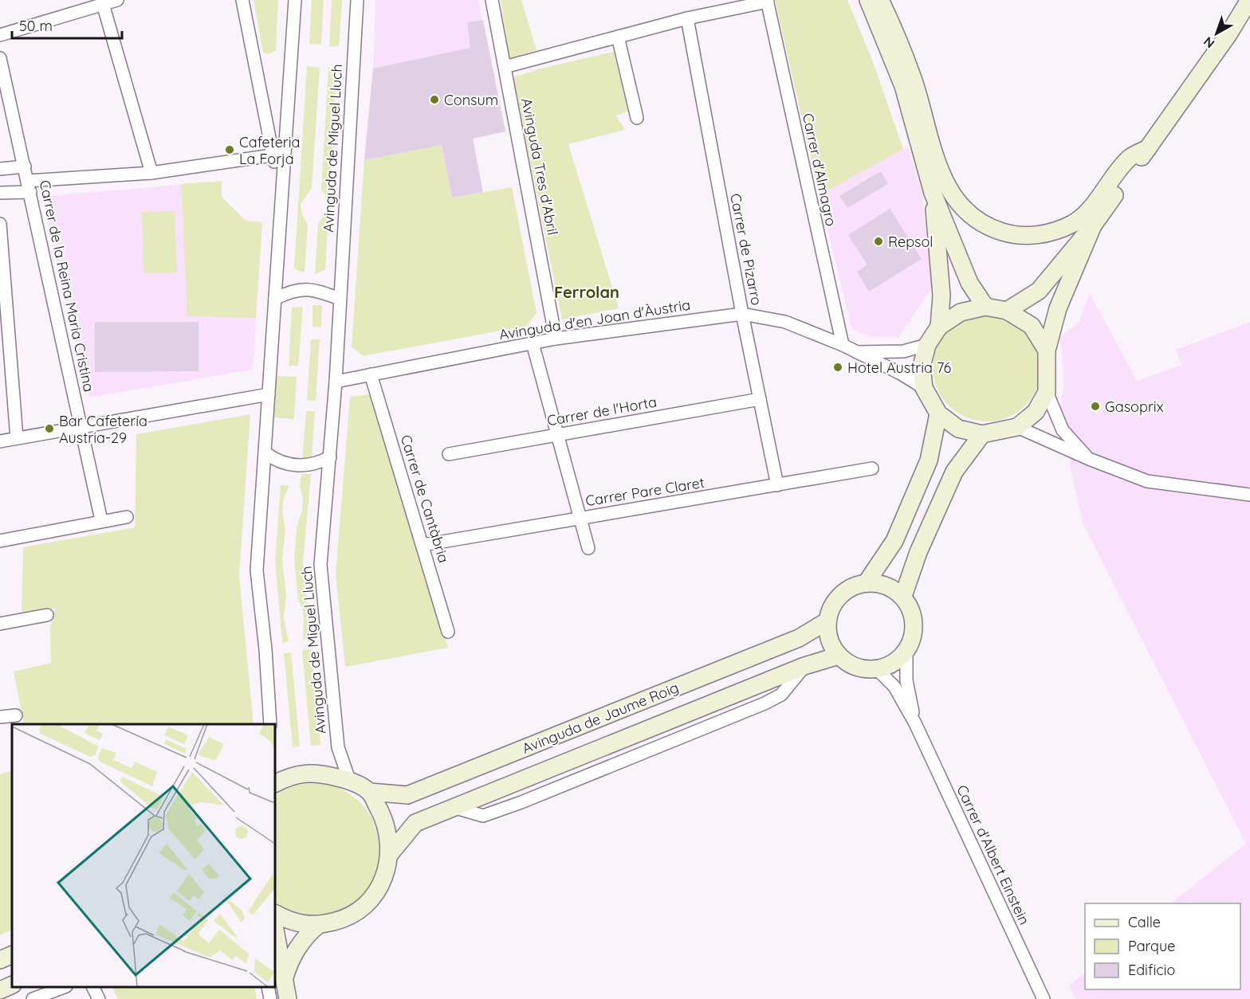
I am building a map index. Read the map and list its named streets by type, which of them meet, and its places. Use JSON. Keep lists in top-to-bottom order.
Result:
{
  "streets": {
    "main road": ["Avinguda de Jaume Roig"],
    "street": [
      "Avinguda de Miguel Lluch",
      "Avinguda Tres d'Abril",
      "Carrer d'Almagro",
      "Carrer de Pizarro",
      "Carrer de la Reina Maria Cristina",
      "Avinguda d'en Joan d'Àustria",
      "Carrer de l'Horta",
      "Carrer Pare Claret",
      "Carrer de Cantàbria",
      "Carrer d'Albert Einstein"
    ]
  },
  "crossings": [
    ["Avinguda de Miguel Lluch", "Avinguda d'en Joan d'Àustria"],
    ["Avinguda Tres d'Abril", "Avinguda d'en Joan d'Àustria"],
    ["Carrer d'Almagro", "Avinguda d'en Joan d'Àustria"],
    ["Carrer de Pizarro", "Avinguda d'en Joan d'Àustria"],
    ["Carrer de Pizarro", "Carrer de l'Horta"],
    ["Carrer de Pizarro", "Carrer Pare Claret"],
    ["Avinguda d'en Joan d'Àustria", "Carrer de Cantàbria"],
    ["Carrer Pare Claret", "Carrer de Cantàbria"],
    ["Avinguda de Jaume Roig", "Carrer d'Albert Einstein"]
  ],
  "districts": ["Ferrolan"],
  "places": [
    "Consum",
    "Cafeteria La Forja",
    "Repsol",
    "Hotel Austria 76",
    "Gasoprix",
    "Bar Cafetería Austria-29"
  ],
  "legend": ["Calle", "Parque", "Edificio"],
  "scale_bar": "50 m",
  "north": "bottom left"
}
